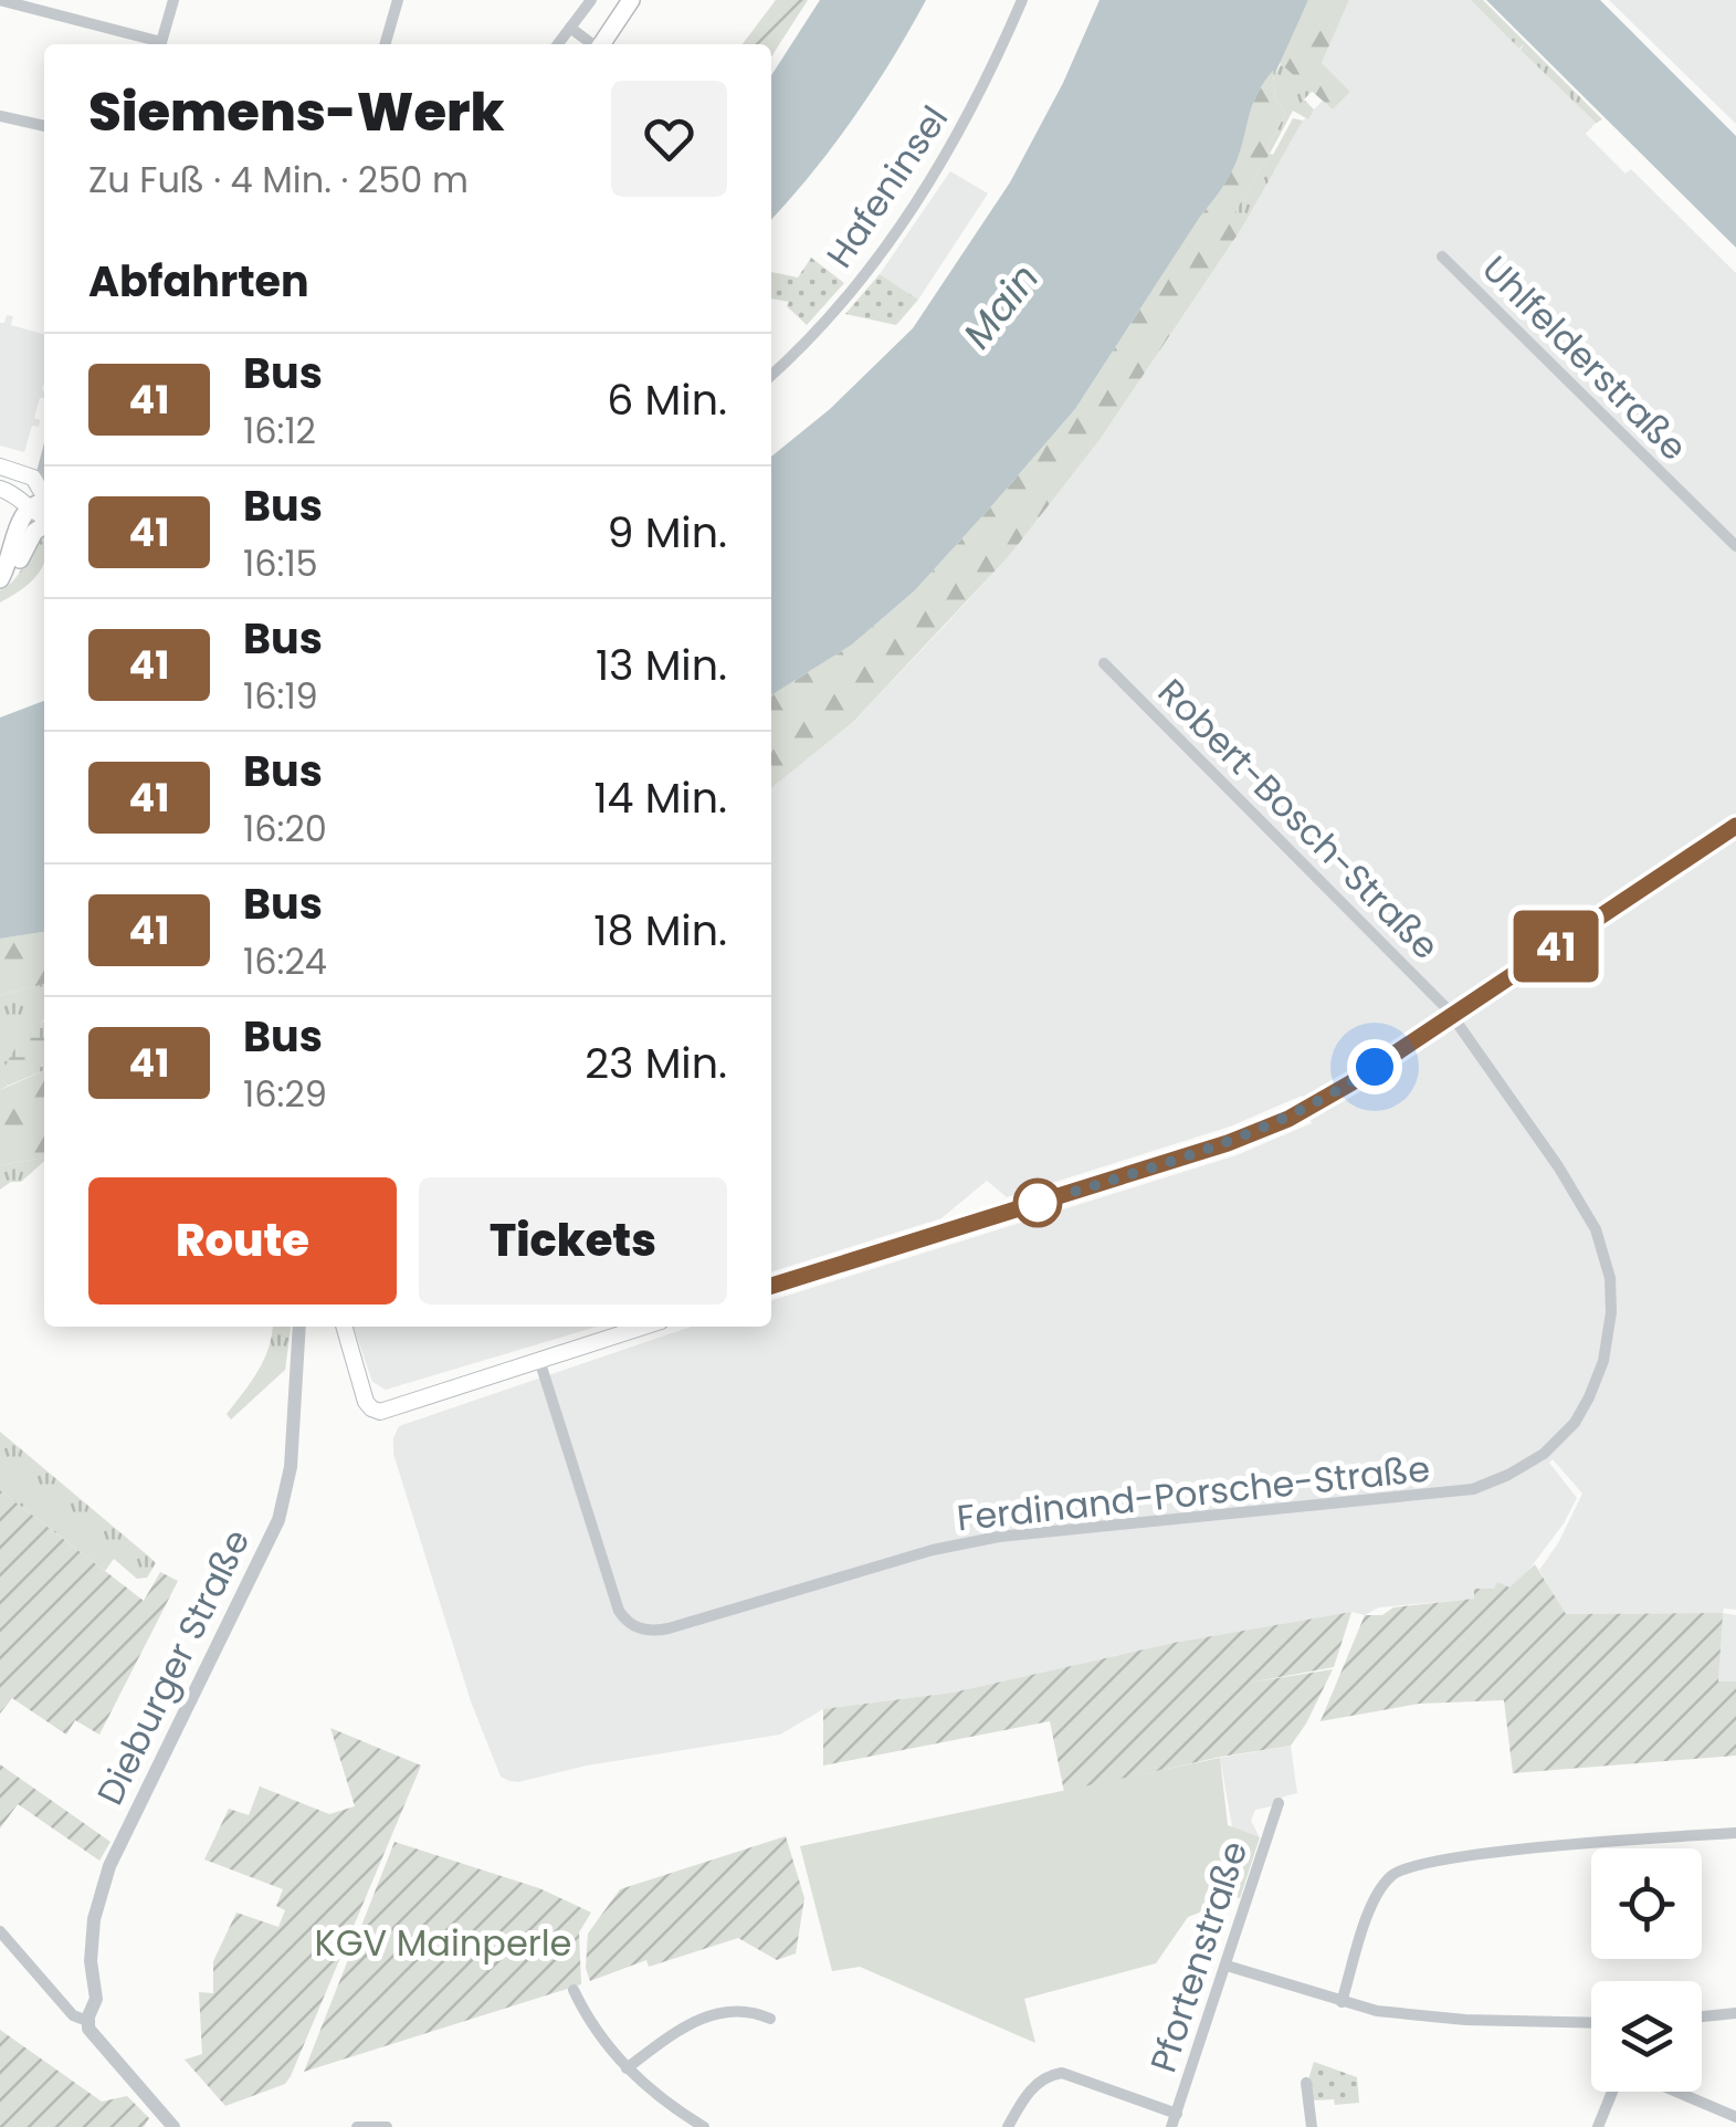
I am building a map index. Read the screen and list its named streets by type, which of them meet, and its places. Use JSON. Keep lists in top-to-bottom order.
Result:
{
  "streets": {
    "street": [
      "Hafeninsel",
      "Uhlfelderstraße",
      "Robert-Bosch-Straße",
      "Ferdinand-Porsche-Straße",
      "Dieburger Straße",
      "Pfortenstraße"
    ]
  },
  "crossings": [
    ["Robert-Bosch-Straße", "Ferdinand-Porsche-Straße"]
  ],
  "water": ["Main"],
  "parks": ["KGV Mainperle"],
  "lines": ["bus line 41"],
  "page": {
    "on_map": "41",
    "heading": [
      ["Siemens-Werk", "Zu Fuß · 4 Min. · 250 m"],
      "Abfahrten"
    ],
    "list": [
      {
        "mark": "41",
        "name": "Bus",
        "note": "16:12",
        "value": "6 Min."
      },
      {
        "mark": "41",
        "name": "Bus",
        "note": "16:15",
        "value": "9 Min."
      },
      {
        "mark": "41",
        "name": "Bus",
        "note": "16:19",
        "value": "13 Min."
      },
      {
        "mark": "41",
        "name": "Bus",
        "note": "16:20",
        "value": "14 Min."
      },
      {
        "mark": "41",
        "name": "Bus",
        "note": "16:24",
        "value": "18 Min."
      },
      {
        "mark": "41",
        "name": "Bus",
        "note": "16:29",
        "value": "23 Min."
      }
    ],
    "buttons": ["Route", "Tickets"]
  }
}
